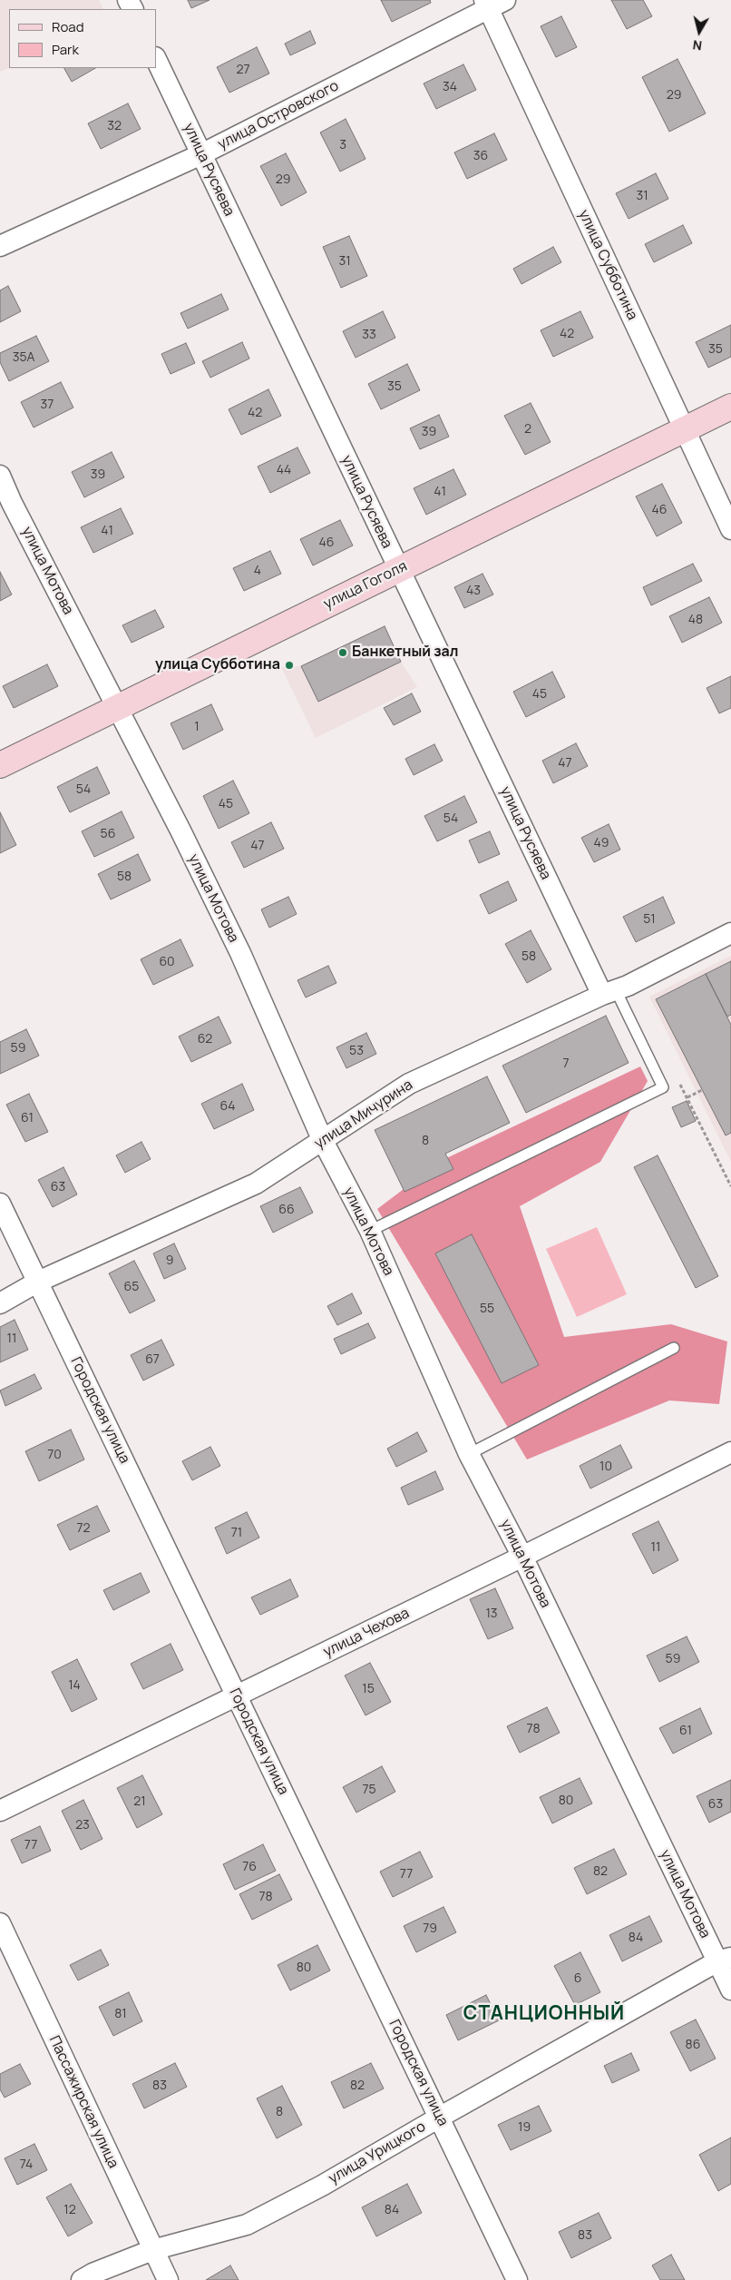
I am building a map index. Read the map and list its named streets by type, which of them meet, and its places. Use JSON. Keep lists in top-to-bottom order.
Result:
{
  "streets": {
    "street": [
      "улица Островского",
      "улица Русяева",
      "улица Субботина",
      "улица Мотова",
      "улица Гоголя",
      "улица Мичурина",
      "Городская улица",
      "улица Чехова",
      "Пассажирская улица",
      "улица Урицкого"
    ]
  },
  "crossings": [
    ["улица Островского", "улица Русяева"],
    ["улица Островского", "улица Субботина"],
    ["улица Русяева", "улица Гоголя"],
    ["улица Русяева", "улица Мичурина"],
    ["улица Субботина", "улица Гоголя"],
    ["улица Мотова", "улица Гоголя"],
    ["улица Мотова", "улица Мичурина"],
    ["улица Мотова", "улица Чехова"],
    ["улица Мотова", "улица Урицкого"],
    ["улица Мичурина", "Городская улица"],
    ["Городская улица", "улица Чехова"],
    ["Городская улица", "улица Урицкого"],
    ["Пассажирская улица", "улица Урицкого"]
  ],
  "districts": ["СТАНЦИОННЫЙ"],
  "places": ["Банкетный зал", "улица Субботина"],
  "house_numbers": [
    "27",
    "34",
    "29",
    "32",
    "3",
    "36",
    "29",
    "31",
    "31",
    "42",
    "33",
    "35",
    "35А",
    "35",
    "37",
    "42",
    "2",
    "39",
    "44",
    "39",
    "41",
    "46",
    "41",
    "46",
    "4",
    "43",
    "48",
    "45",
    "1",
    "47",
    "54",
    "45",
    "54",
    "56",
    "49",
    "47",
    "58",
    "51",
    "58",
    "60",
    "62",
    "59",
    "53",
    "7",
    "64",
    "61",
    "8",
    "63",
    "66",
    "9",
    "65",
    "55",
    "11",
    "67",
    "70",
    "10",
    "72",
    "71",
    "11",
    "13",
    "59",
    "14",
    "15",
    "78",
    "61",
    "75",
    "80",
    "21",
    "63",
    "23",
    "77",
    "76",
    "82",
    "77",
    "78",
    "79",
    "84",
    "80",
    "6",
    "81",
    "86",
    "83",
    "82",
    "8",
    "19",
    "74",
    "12",
    "84",
    "83"
  ],
  "legend": ["Road", "Park"],
  "north": "bottom"
}
